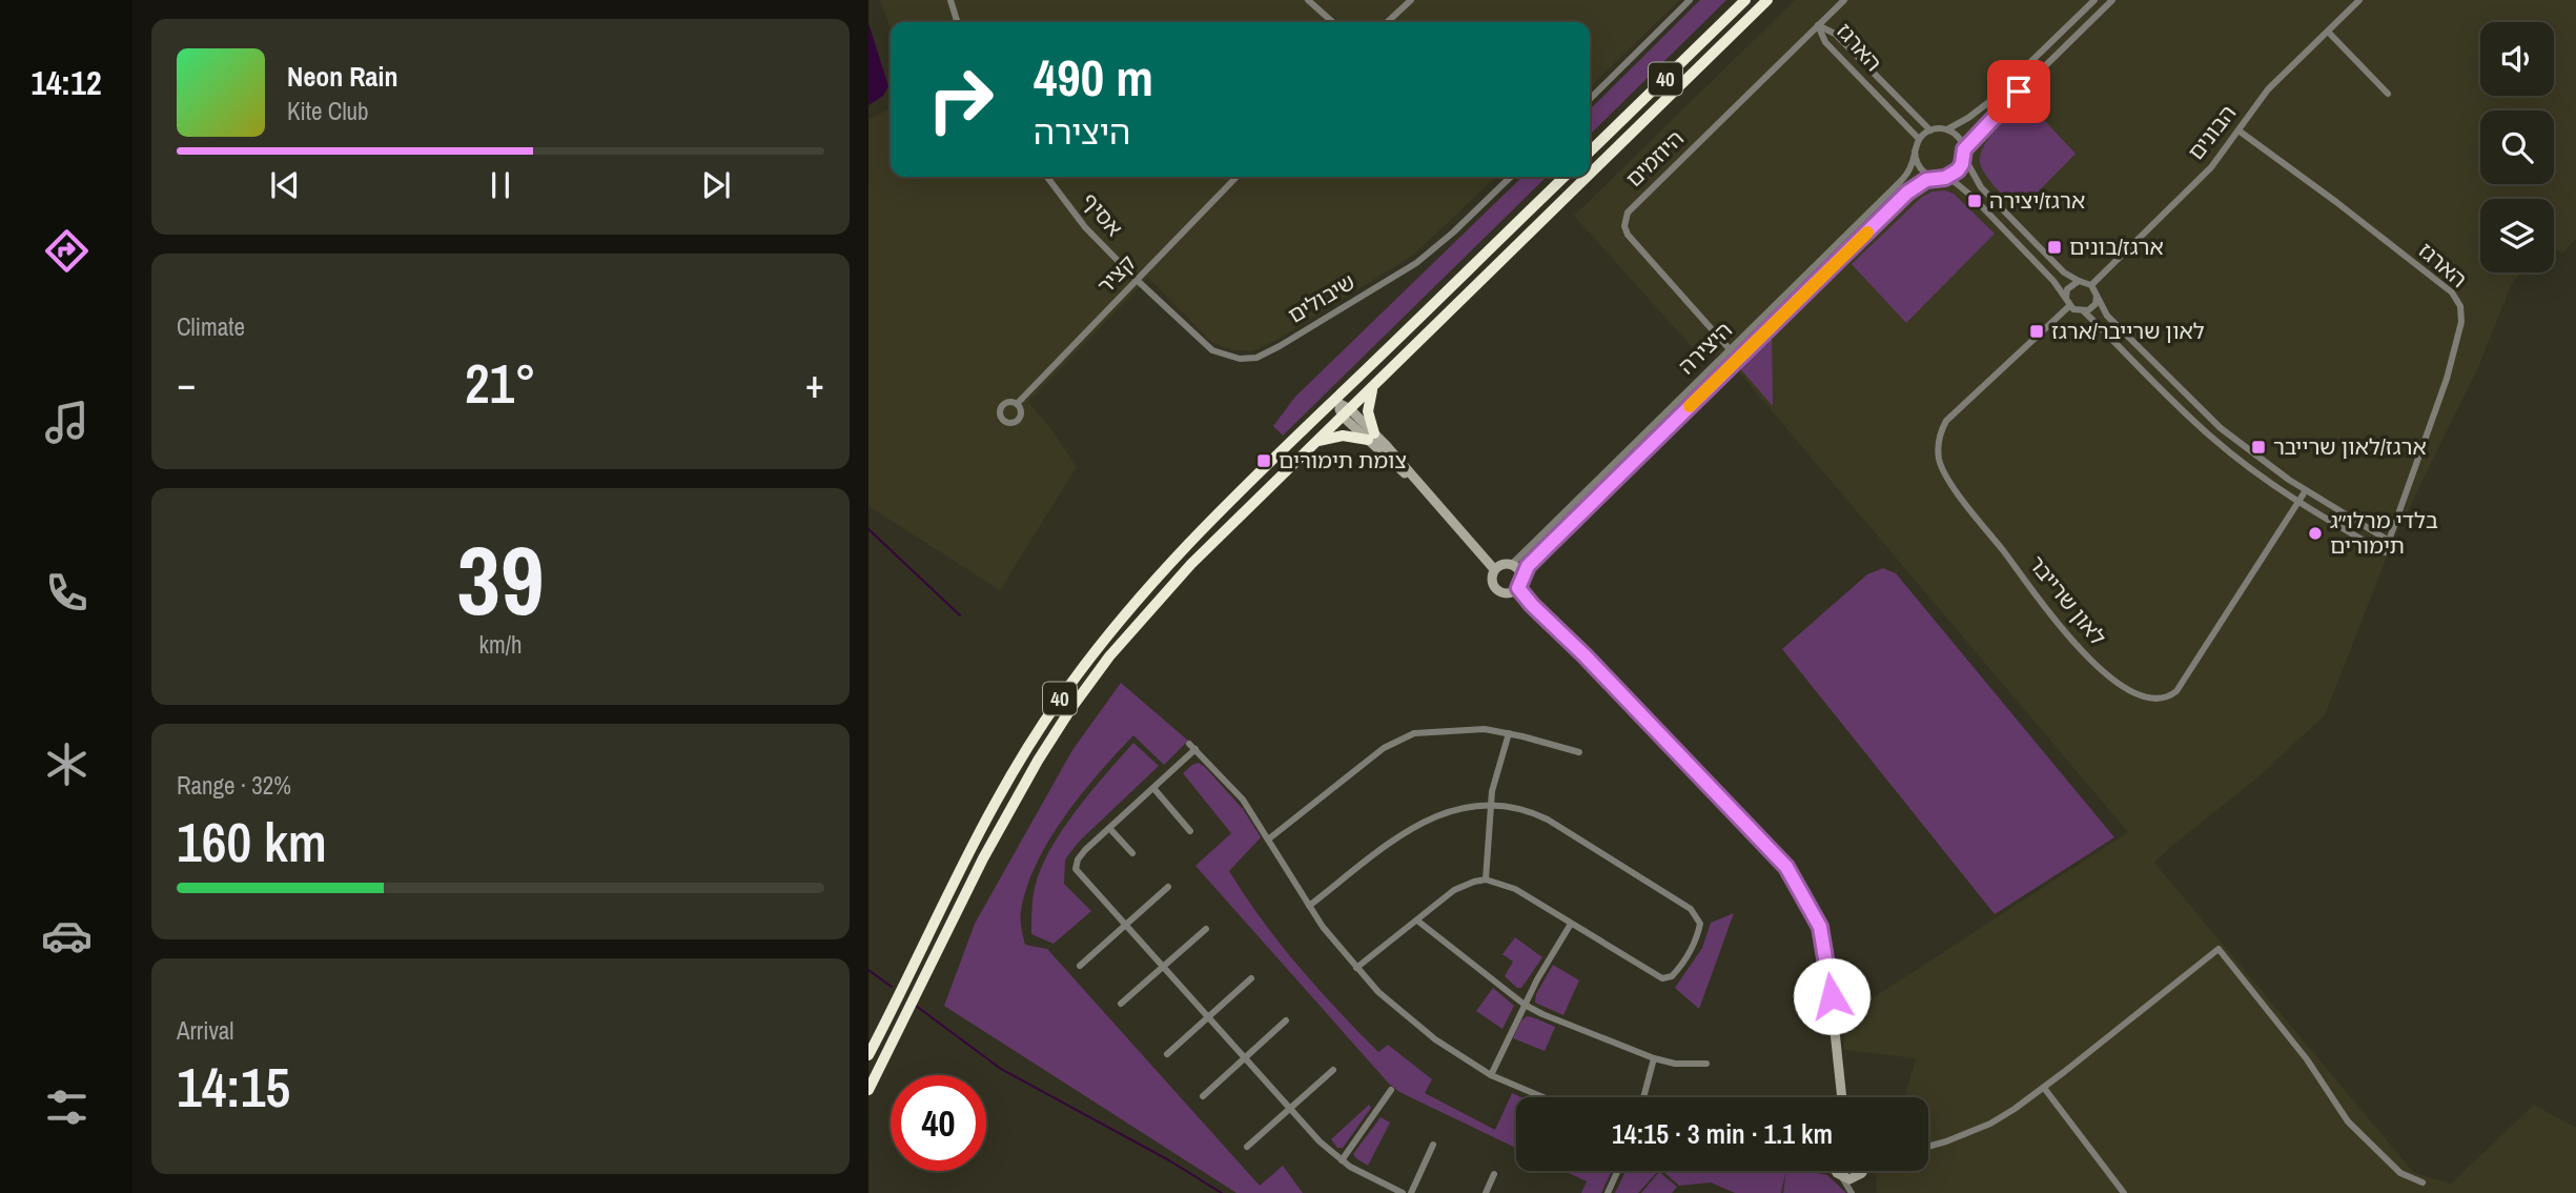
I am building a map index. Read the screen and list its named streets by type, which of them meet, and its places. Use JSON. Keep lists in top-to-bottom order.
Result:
{
  "streets": {
    "highway": ["40"],
    "street": [
      "הארגז",
      "הבונים",
      "היוזמים",
      "אסיף",
      "קציר",
      "שיבולים",
      "היצירה",
      "לאון שרייבר"
    ]
  },
  "crossings": [
    ["הארגז", "הבונים"],
    ["הארגז", "היוזמים"],
    ["הארגז", "היצירה"],
    ["הארגז", "לאון שרייבר"],
    ["הבונים", "לאון שרייבר"],
    ["היוזמים", "היצירה"],
    ["אסיף", "קציר"],
    ["אסיף", "שיבולים"],
    ["קציר", "שיבולים"]
  ],
  "places": {
    "transit": [
      "ארגז/יצירה",
      "ארגז/בונים",
      "לאון שרייבר/ארגז",
      "ארגז/לאון שרייבר",
      "צומת תימורים"
    ],
    "other": ["בלדי מרלו״ג תימורים"]
  },
  "page": {
    "tabs": "14:12",
    "turn": ["490 m", "היצירה"],
    "song": ["Neon Rain", "Kite Club"],
    "tile": [
      "Climate",
      ["39", "km/h"],
      ["Range · 32%", "160 km"],
      ["Arrival", "14:15"]
    ],
    "heat": ["−", "21°", "+"],
    "limit": "40",
    "trip": "14:15 · 3 min · 1.1 km"
  }
}
